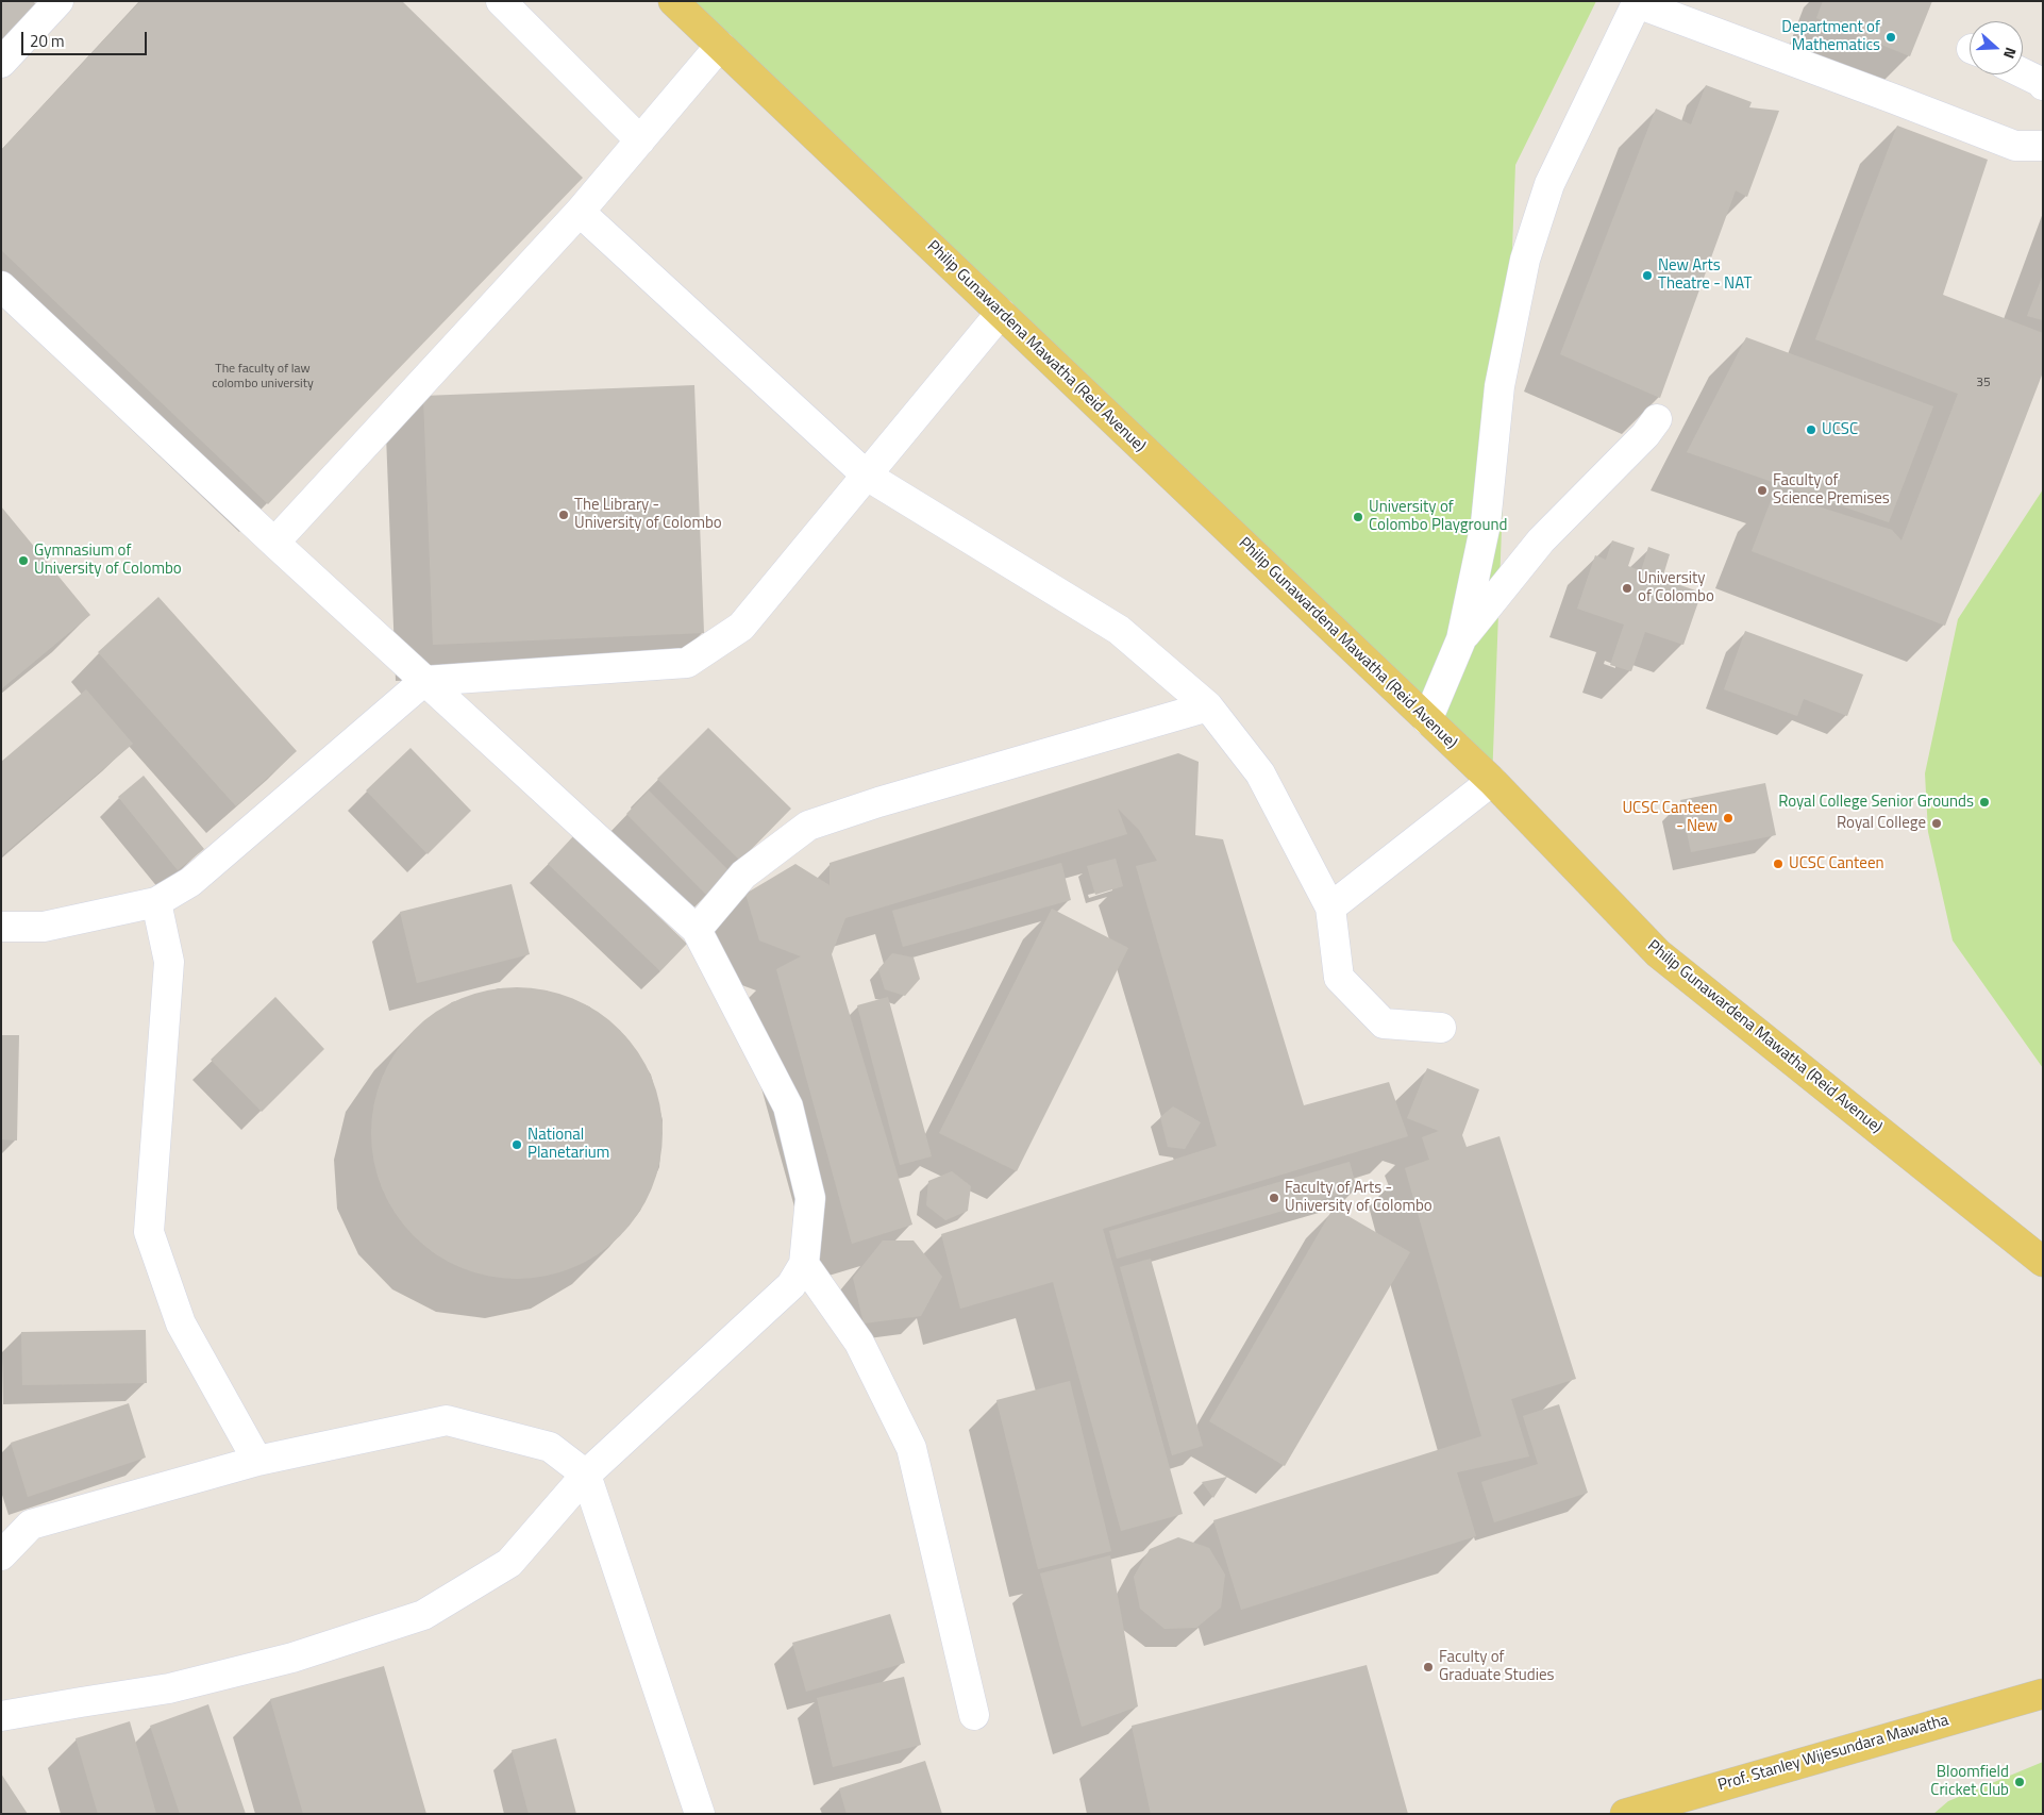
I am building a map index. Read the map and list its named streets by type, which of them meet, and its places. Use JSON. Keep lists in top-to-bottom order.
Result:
{
  "streets": {
    "main road": ["Philip Gunawardena Mawatha (Reid Avenue)", "Prof. Stanley Wijesundara Mawatha"]
  },
  "places": [
    "Department of Mathematics",
    "New Arts Theatre - NAT",
    "UCSC",
    "Faculty of Science Premises",
    "The Library - University of Colombo",
    "University of Colombo Playground",
    "Gymnasium of University of Colombo",
    "University of Colombo",
    "Royal College Senior Grounds",
    "UCSC Canteen - New",
    "Royal College",
    "UCSC Canteen",
    "National Planetarium",
    "Faculty of Arts - University of Colombo",
    "Faculty of Graduate Studies",
    "Bloomfield Cricket Club"
  ],
  "house_numbers": ["The faculty of law colombo university", "35"],
  "scale_bar": "20 m",
  "north": "right"
}
